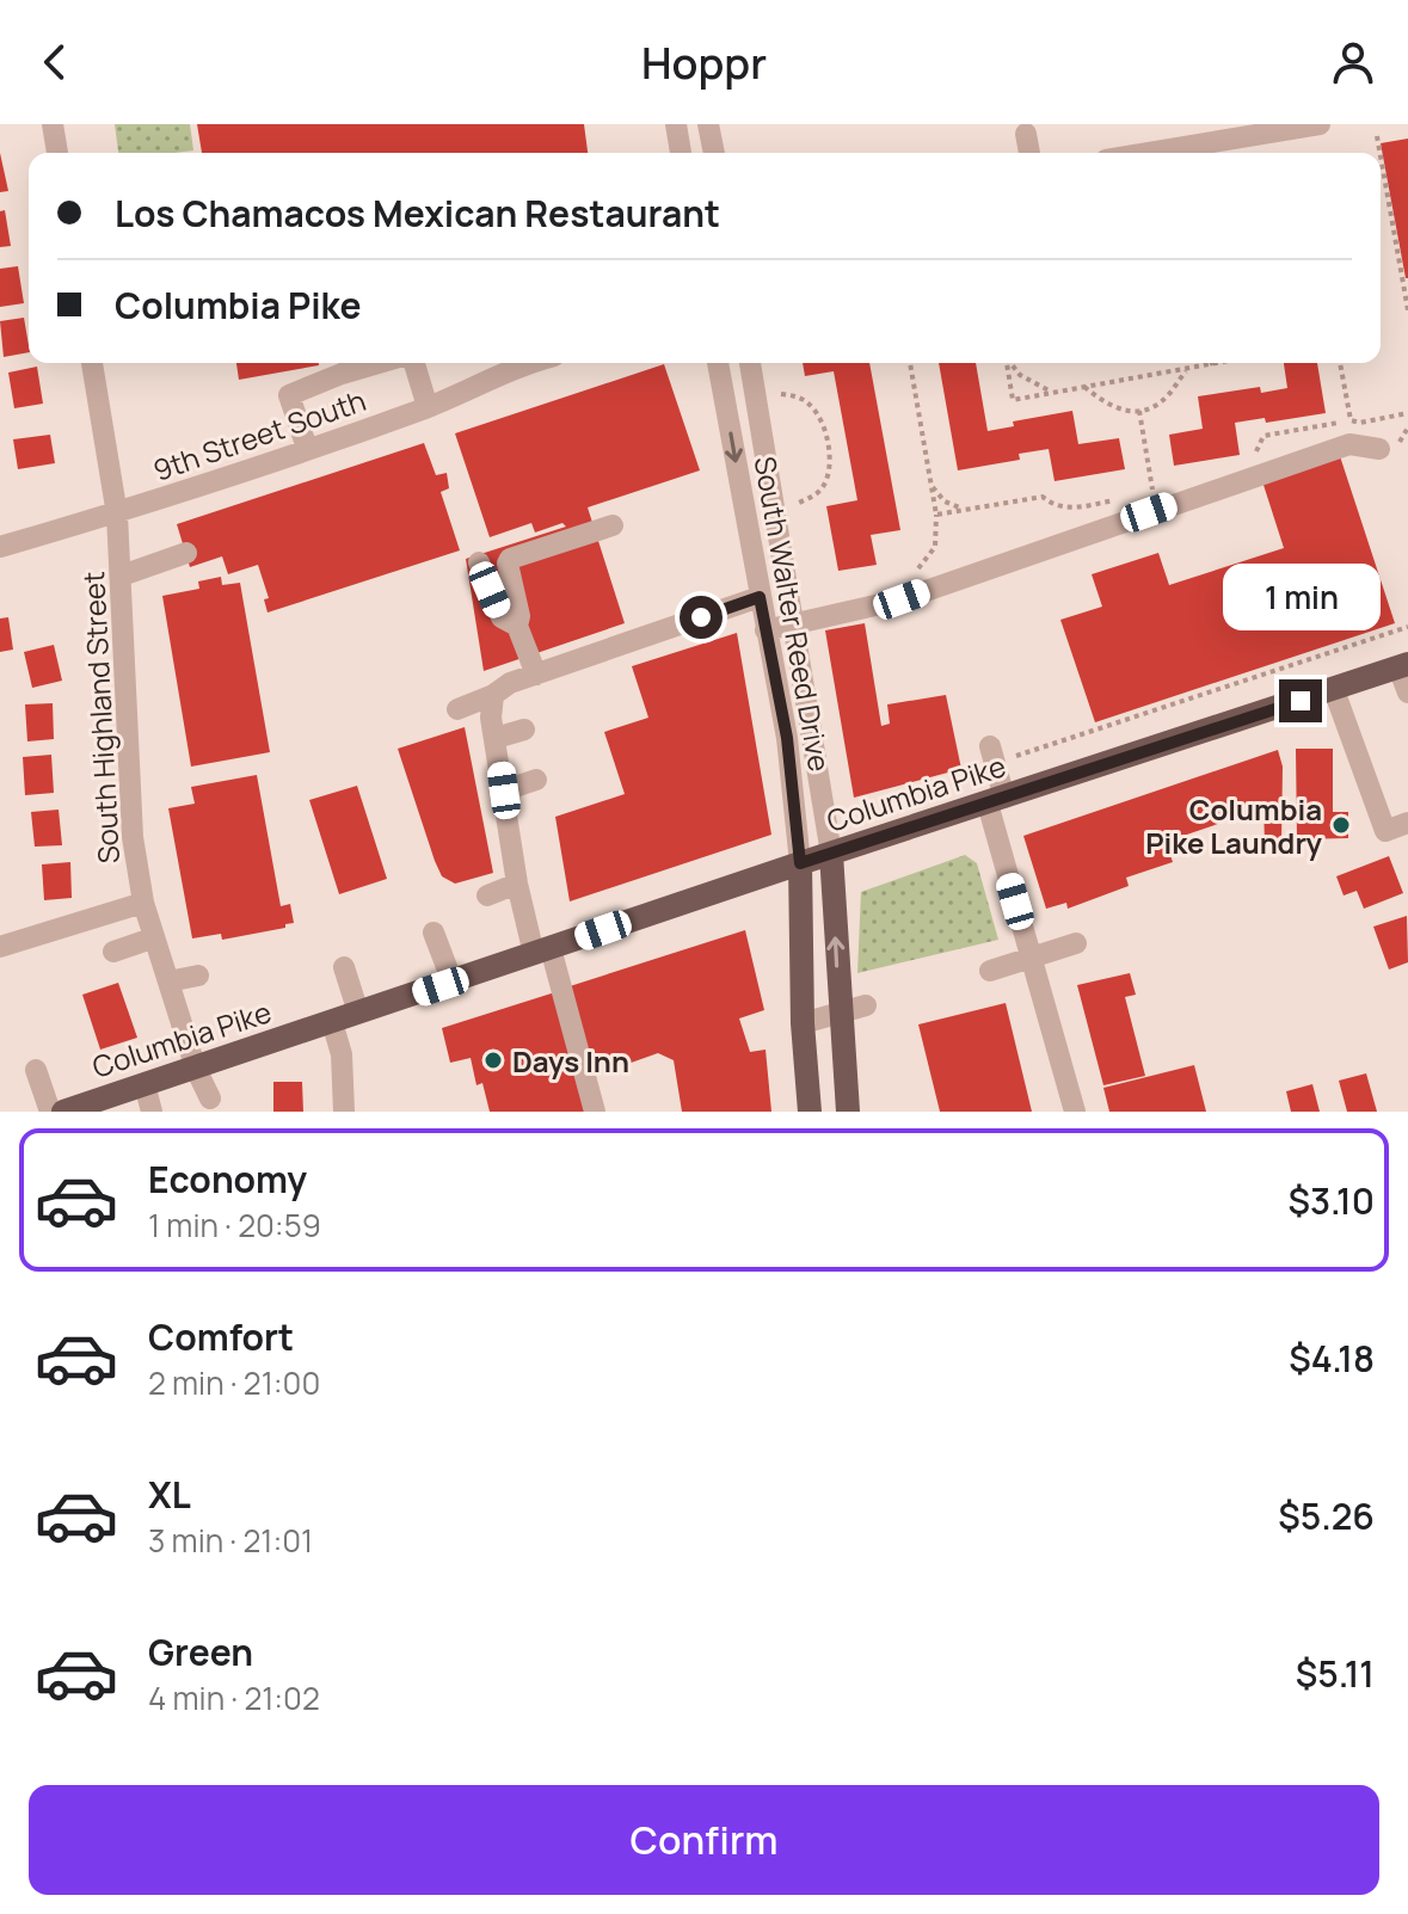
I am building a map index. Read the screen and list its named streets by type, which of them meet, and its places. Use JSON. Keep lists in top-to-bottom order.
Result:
{
  "streets": {
    "main road": ["South Walter Reed Drive", "Columbia Pike"],
    "street": ["9th Street South", "South Highland Street"]
  },
  "crossings": [
    ["9th Street South", "South Highland Street"],
    ["South Walter Reed Drive", "Columbia Pike"],
    ["South Highland Street", "Columbia Pike"]
  ],
  "places": ["Columbia Pike Laundry", "Days Inn"],
  "page": {
    "header": "Hoppr",
    "banner": ["Los Chamacos Mexican Restaurant", "Columbia Pike"],
    "bubble": "1 min",
    "list": [
      {
        "name": "Economy",
        "note": "1 min · 20:59",
        "value": "$3.10"
      },
      {
        "name": "Comfort",
        "note": "2 min · 21:00",
        "value": "$4.18"
      },
      {
        "name": "XL",
        "note": "3 min · 21:01",
        "value": "$5.26"
      },
      {
        "name": "Green",
        "note": "4 min · 21:02",
        "value": "$5.11"
      }
    ],
    "buttons": "Confirm"
  }
}
